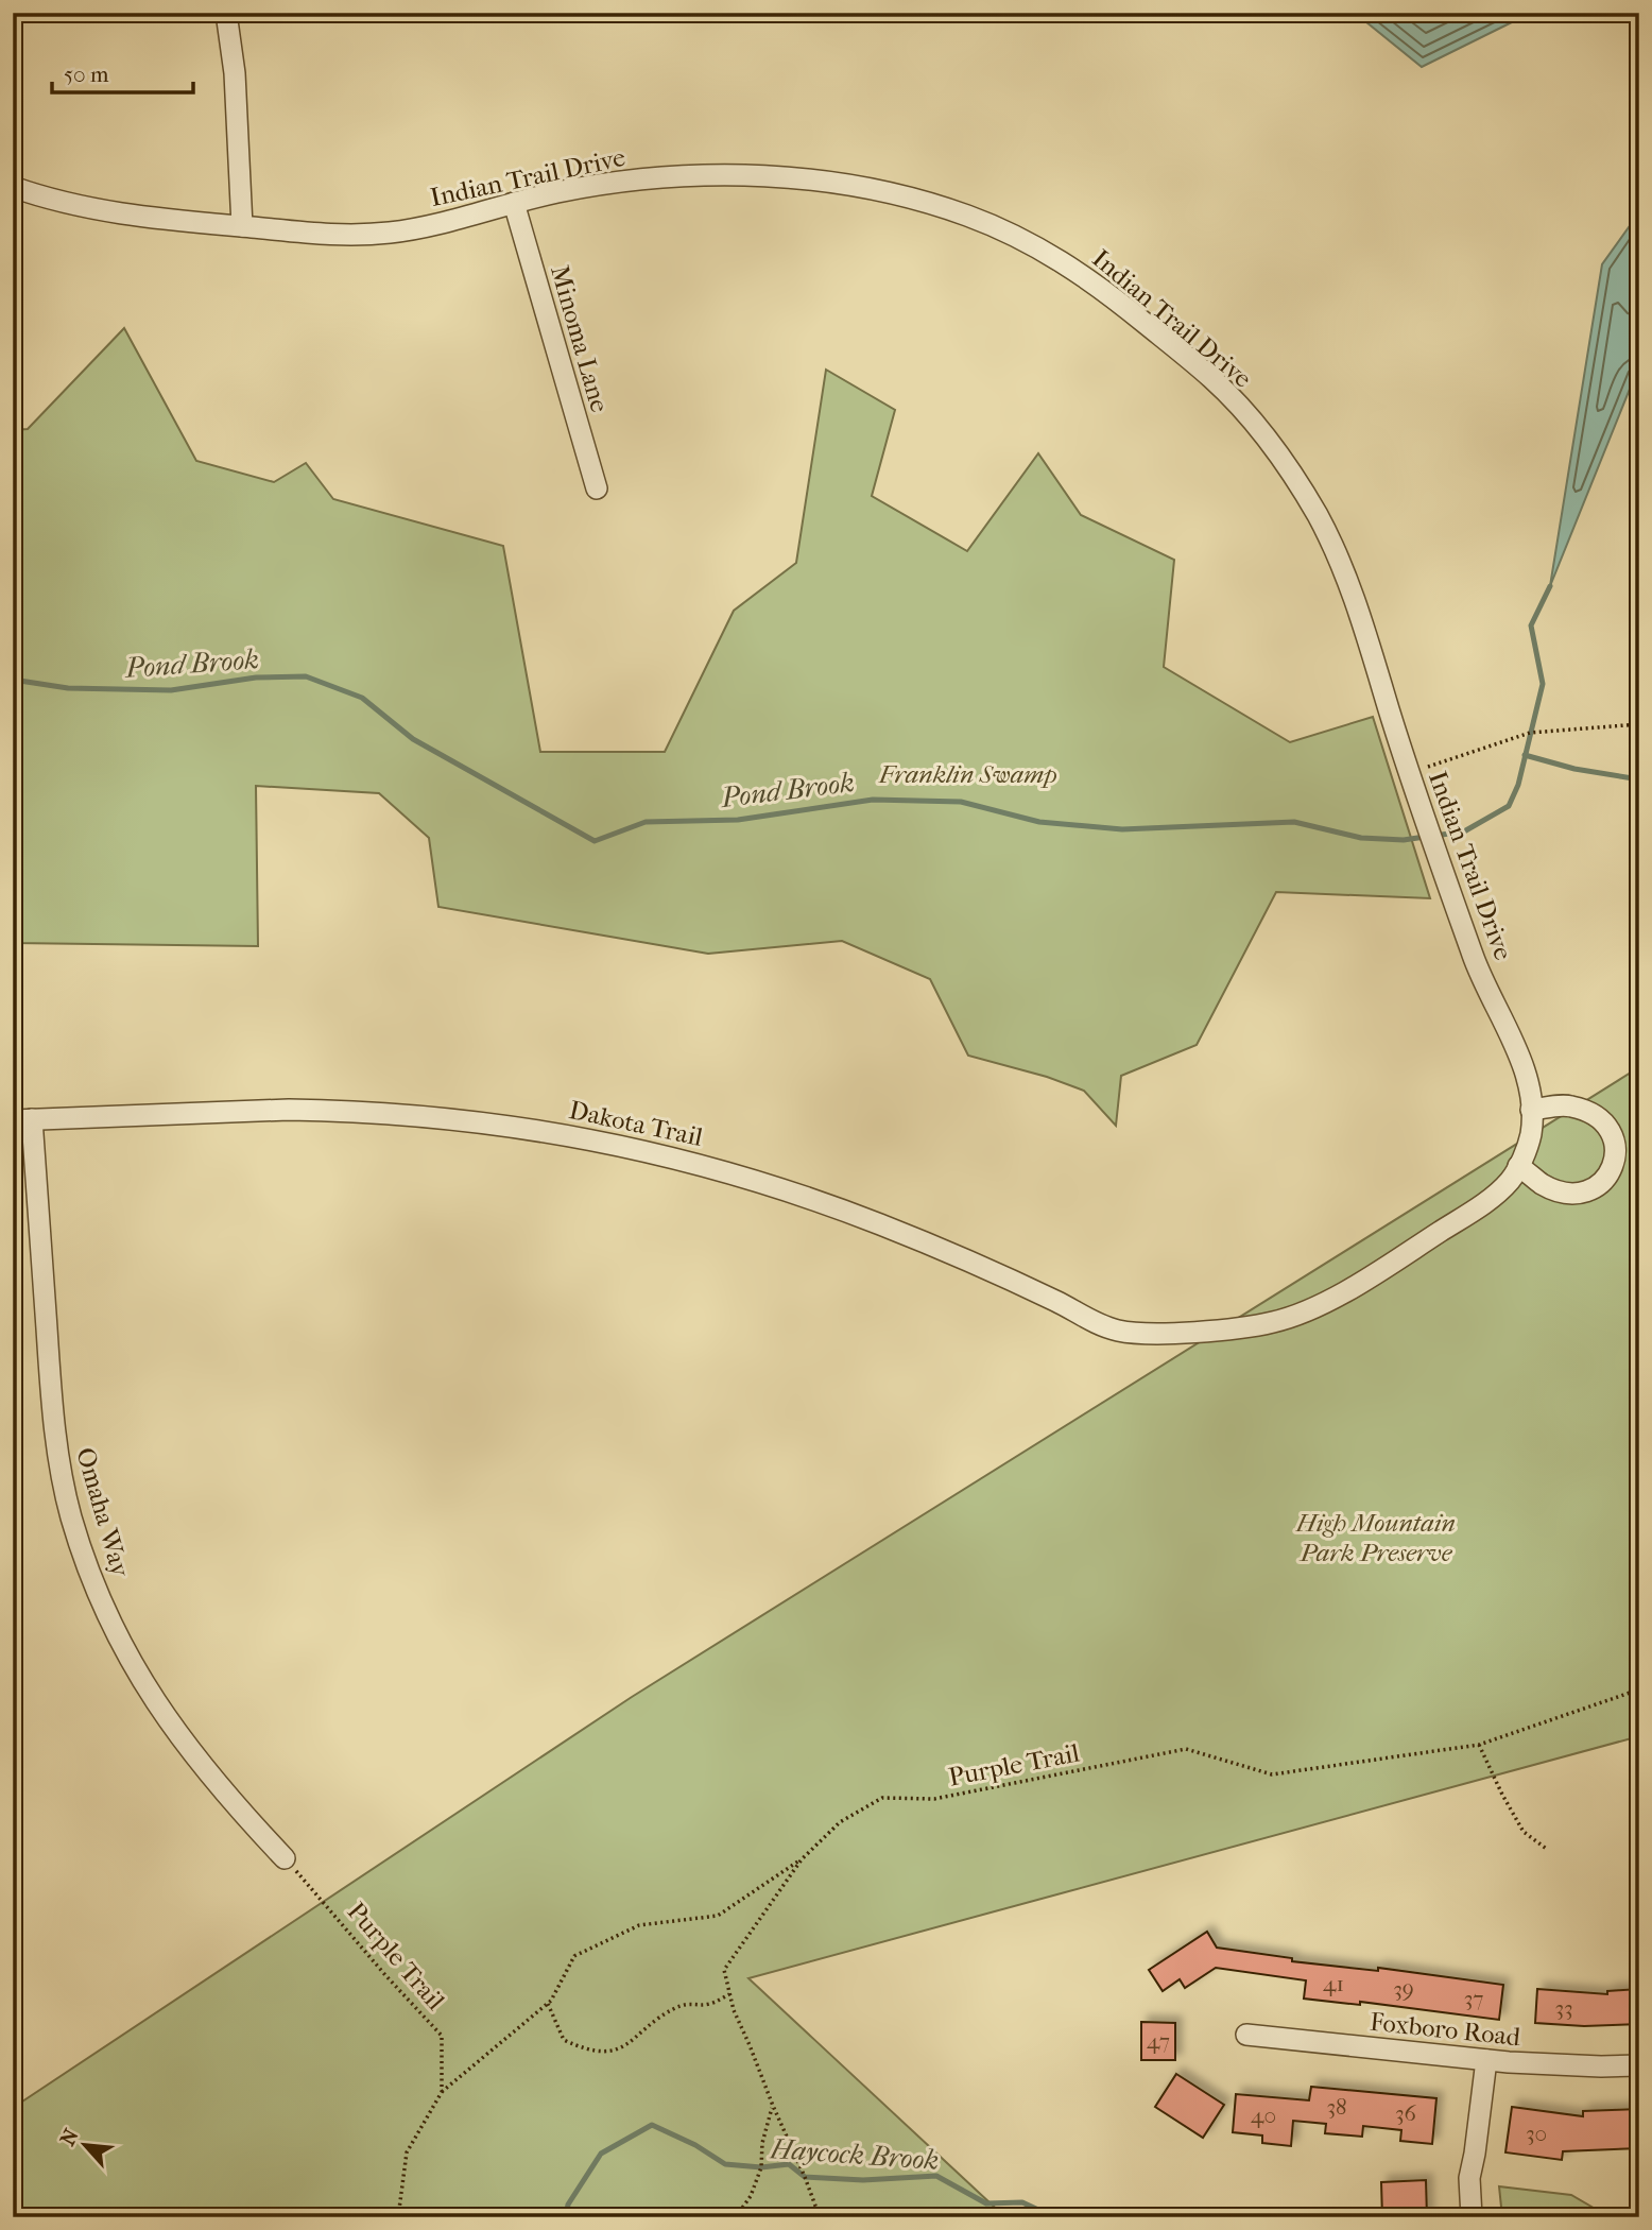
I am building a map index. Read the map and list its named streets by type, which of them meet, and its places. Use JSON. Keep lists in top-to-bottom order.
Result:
{
  "streets": {
    "street": [
      "Indian Trail Drive",
      "Minoma Lane",
      "Dakota Trail",
      "Omaha Way",
      "Foxboro Road"
    ],
    "path": ["Purple Trail"]
  },
  "crossings": [
    ["Indian Trail Drive", "Minoma Lane"],
    ["Indian Trail Drive", "Dakota Trail"],
    ["Dakota Trail", "Omaha Way"],
    ["Omaha Way", "Purple Trail"]
  ],
  "water": ["Pond Brook", "Haycock Brook"],
  "parks": ["Franklin Swamp", "High Mountain Park Preserve"],
  "house_numbers": [
    "41",
    "39",
    "37",
    "33",
    "47",
    "38",
    "36",
    "40",
    "30"
  ],
  "scale_bar": "50 m",
  "north": "top left"
}
